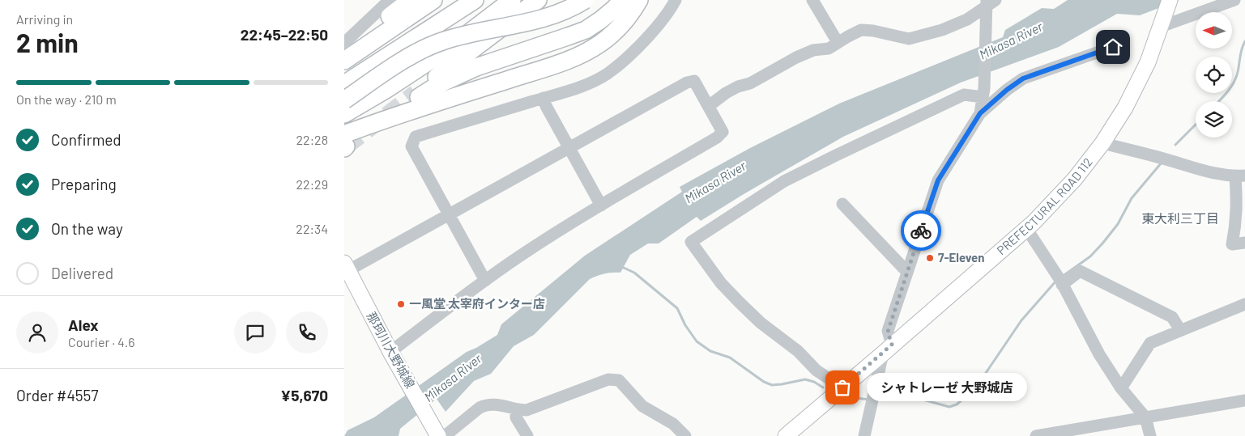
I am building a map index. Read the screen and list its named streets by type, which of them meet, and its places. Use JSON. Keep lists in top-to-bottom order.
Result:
{
  "streets": {
    "main road": ["PREFECTURAL ROAD 112", "那珂川大野城線"]
  },
  "districts": ["東大利三丁目"],
  "water": ["Mikasa River"],
  "places": ["7-Eleven", "一風堂 太宰府インター店", "シャトレーゼ 大野城店"],
  "north": "left",
  "page": {
    "heading": ["2 min", "Arriving in", "22:45–22:50"],
    "panel": [
      "Alex",
      "Courier · 4.6",
      "Order #4557",
      "¥5,670"
    ],
    "bar": "On the way · 210 m",
    "list": [
      ["Confirmed", "22:28"],
      ["Preparing", "22:29"],
      ["On the way", "22:34"],
      "Delivered"
    ],
    "bubble": "シャトレーゼ 大野城店"
  }
}
